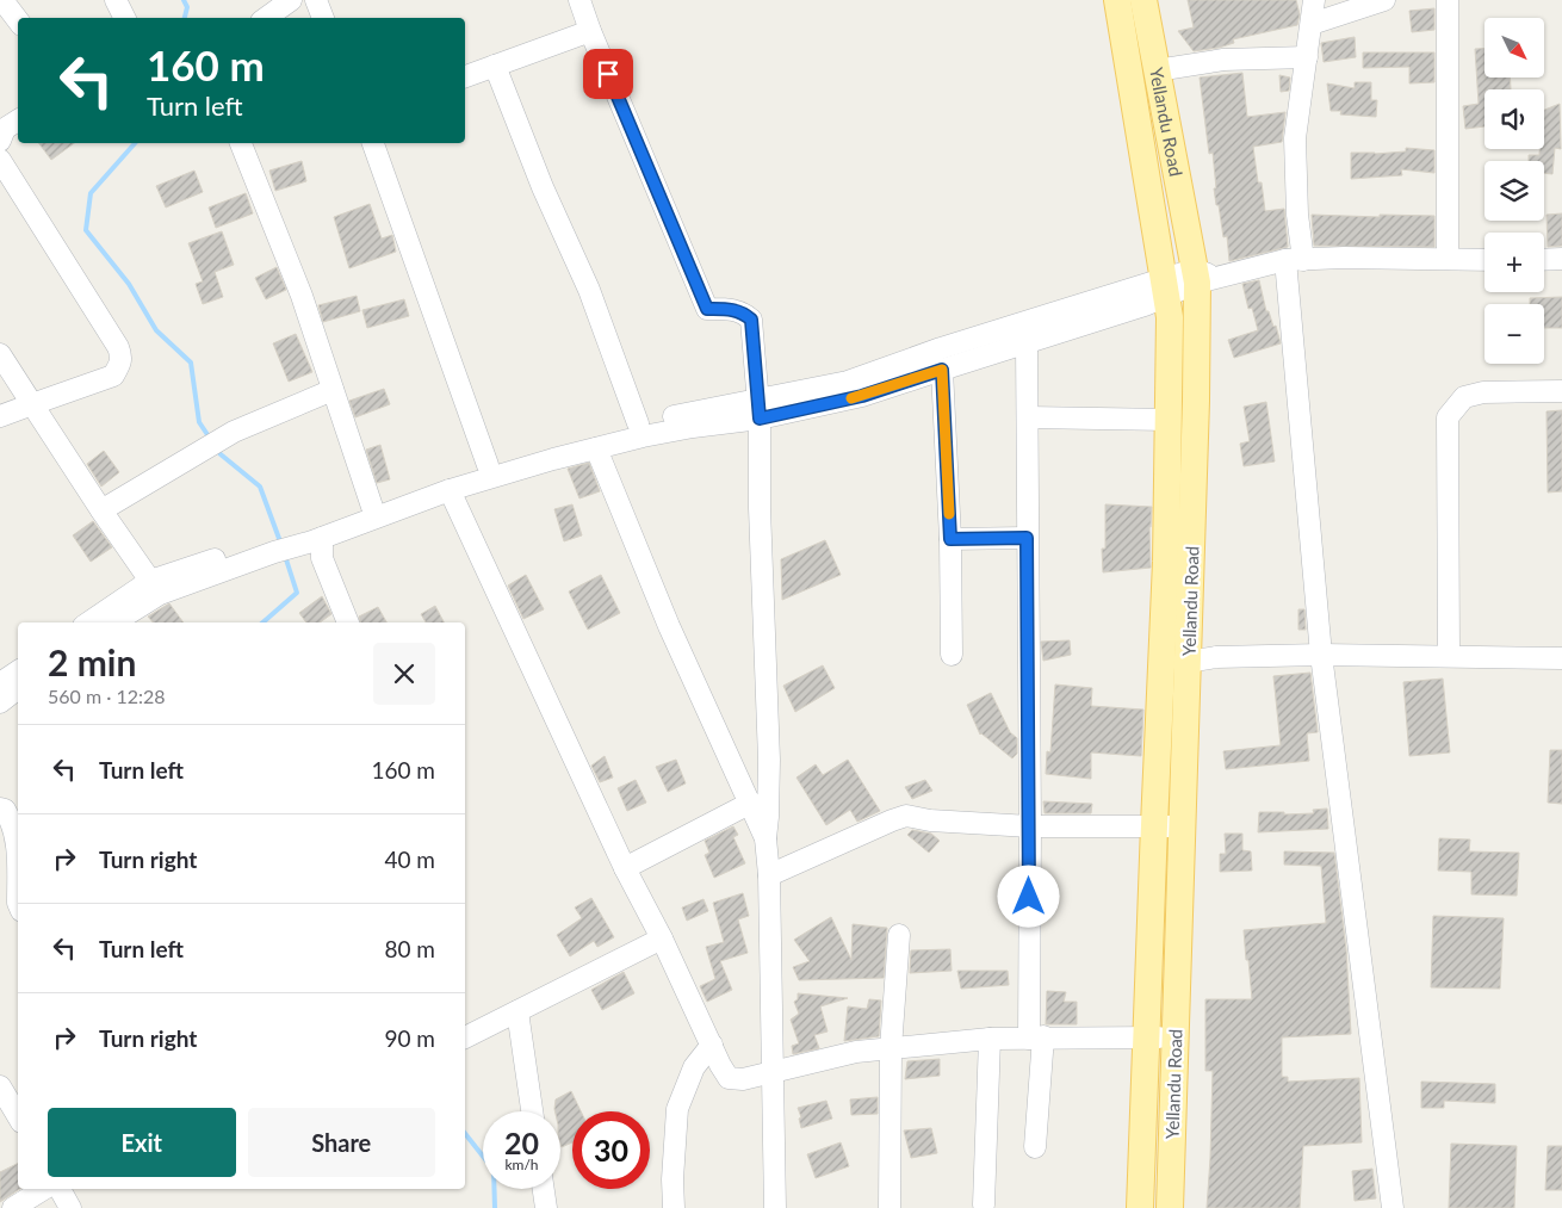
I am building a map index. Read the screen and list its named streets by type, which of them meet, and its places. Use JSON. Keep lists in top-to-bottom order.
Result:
{
  "streets": {
    "main road": ["Yellandu Road"]
  },
  "north": "bottom right",
  "page": {
    "map_buttons": ["+", "−"],
    "turn": ["160 m", "Turn left"],
    "heading": ["2 min", "560 m · 12:28"],
    "list": [
      {
        "name": "Turn left",
        "value": "160 m"
      },
      {
        "name": "Turn right",
        "value": "40 m"
      },
      {
        "name": "Turn left",
        "value": "80 m"
      },
      {
        "name": "Turn right",
        "value": "90 m"
      }
    ],
    "buttons": ["Exit", "Share"],
    "speed": "20 km/h",
    "limit": "30"
  }
}
